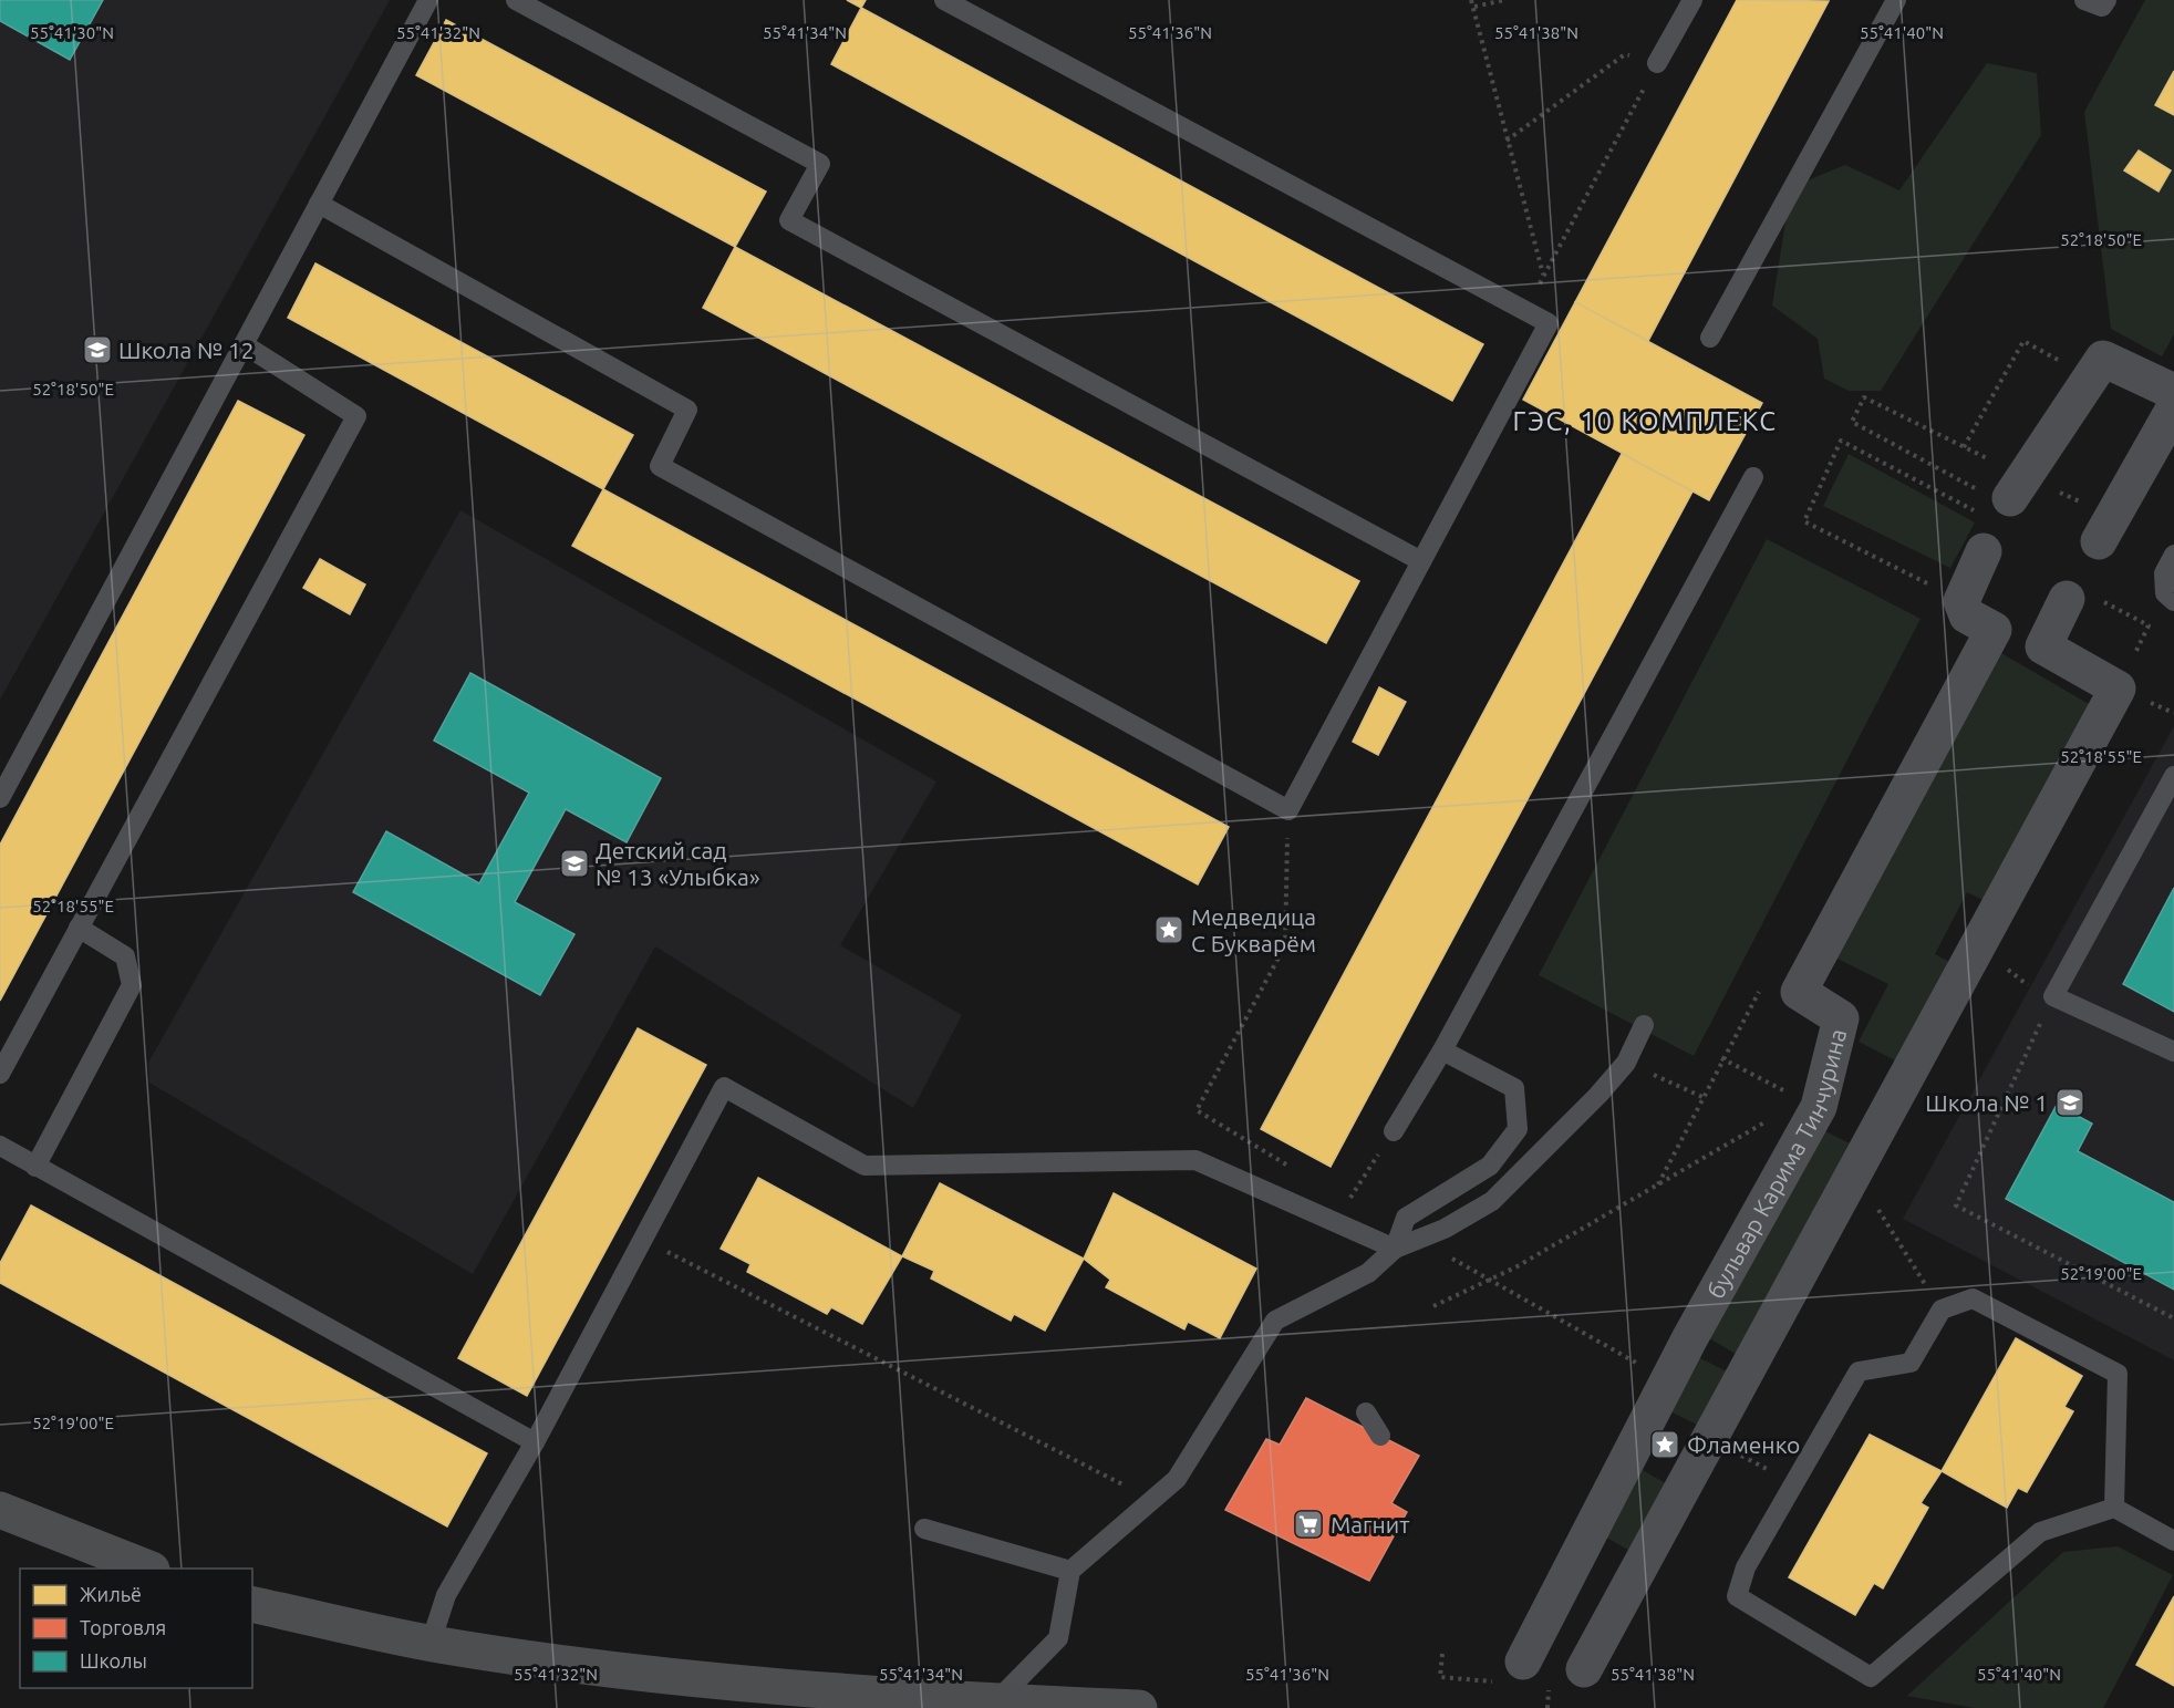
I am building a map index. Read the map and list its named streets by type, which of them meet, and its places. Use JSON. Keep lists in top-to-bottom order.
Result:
{
  "streets": {
    "street": ["бульвар Карима Тинчурина"]
  },
  "districts": ["ГЭС, 10 КОМПЛЕКС"],
  "places": {
    "school or university": ["Школа № 12", "Детский сад № 13 «Улыбка»", "Школа № 1"],
    "place": ["Медведица С Букварём", "Фламенко"],
    "supermarket": ["Магнит"]
  },
  "legend": ["Жильё", "Торговля", "Школы"],
  "coordinates": [
    "55°41'30\"N",
    "55°41'32\"N",
    "55°41'34\"N",
    "55°41'36\"N",
    "55°41'38\"N",
    "55°41'40\"N",
    "52°18'50\"E",
    "52°18'55\"E",
    "52°19'00\"E"
  ]
}
